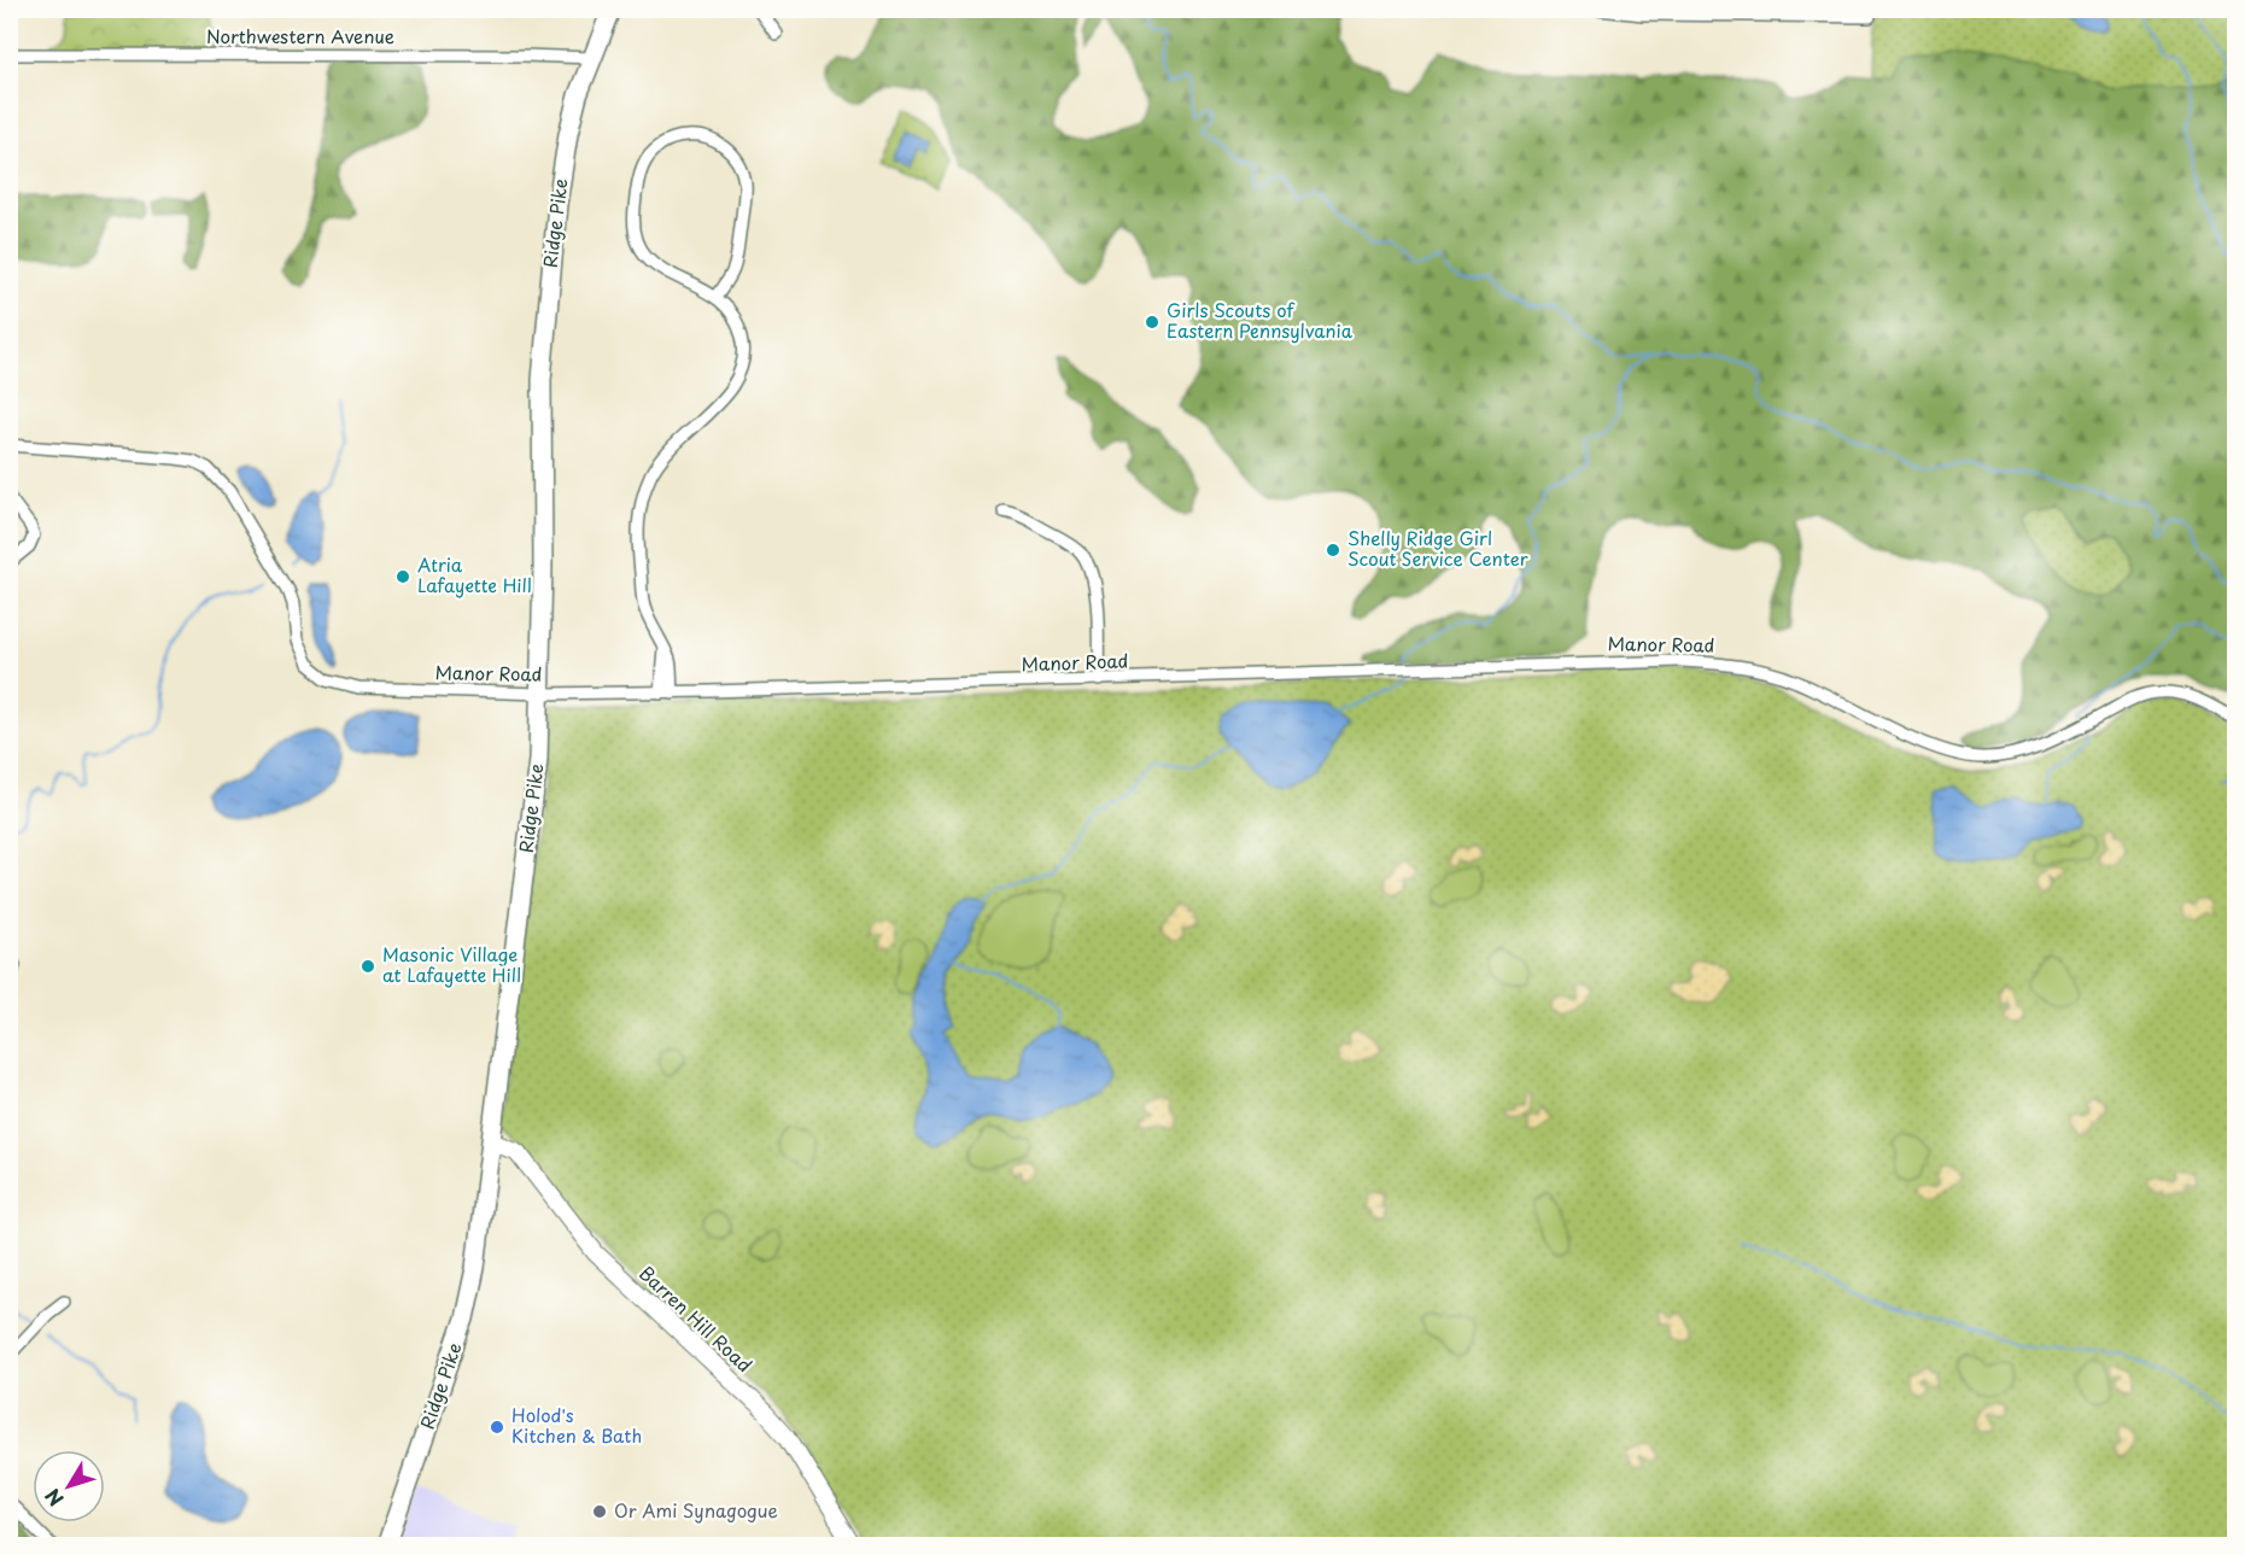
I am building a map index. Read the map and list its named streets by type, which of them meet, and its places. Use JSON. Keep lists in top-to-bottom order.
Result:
{
  "streets": {
    "main road": ["Ridge Pike"],
    "street": ["Northwestern Avenue", "Manor Road", "Barren Hill Road"]
  },
  "crossings": [
    ["Northwestern Avenue", "Ridge Pike"],
    ["Ridge Pike", "Manor Road"],
    ["Ridge Pike", "Barren Hill Road"]
  ],
  "places": [
    "Girls Scouts of Eastern Pennsylvania",
    "Shelly Ridge Girl Scout Service Center",
    "Atria Lafayette Hill",
    "Masonic Village at Lafayette Hill",
    "Holod's Kitchen & Bath",
    "Or Ami Synagogue"
  ],
  "north": "bottom left"
}
